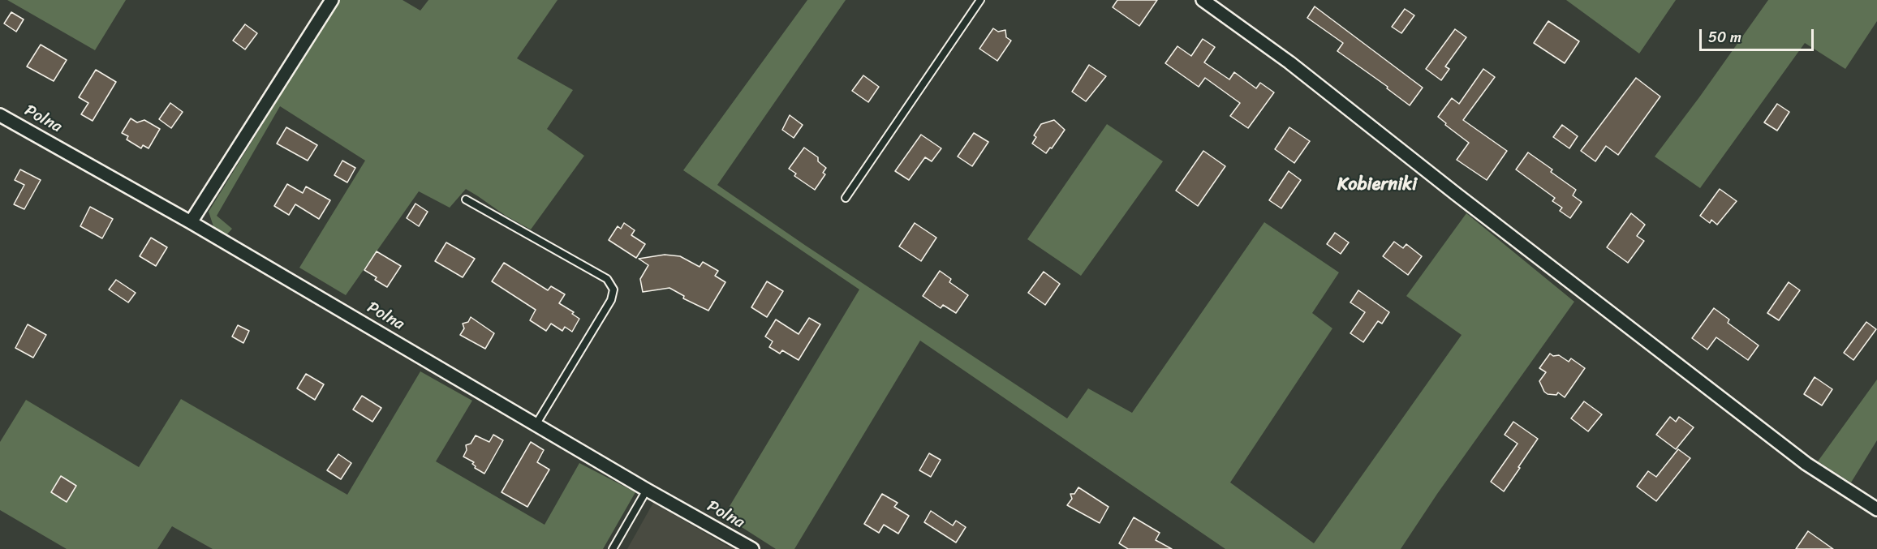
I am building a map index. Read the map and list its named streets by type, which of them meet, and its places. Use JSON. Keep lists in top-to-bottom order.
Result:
{
  "streets": {
    "street": ["Polna"]
  },
  "districts": ["Kobierniki"],
  "scale_bar": "50 m"
}
